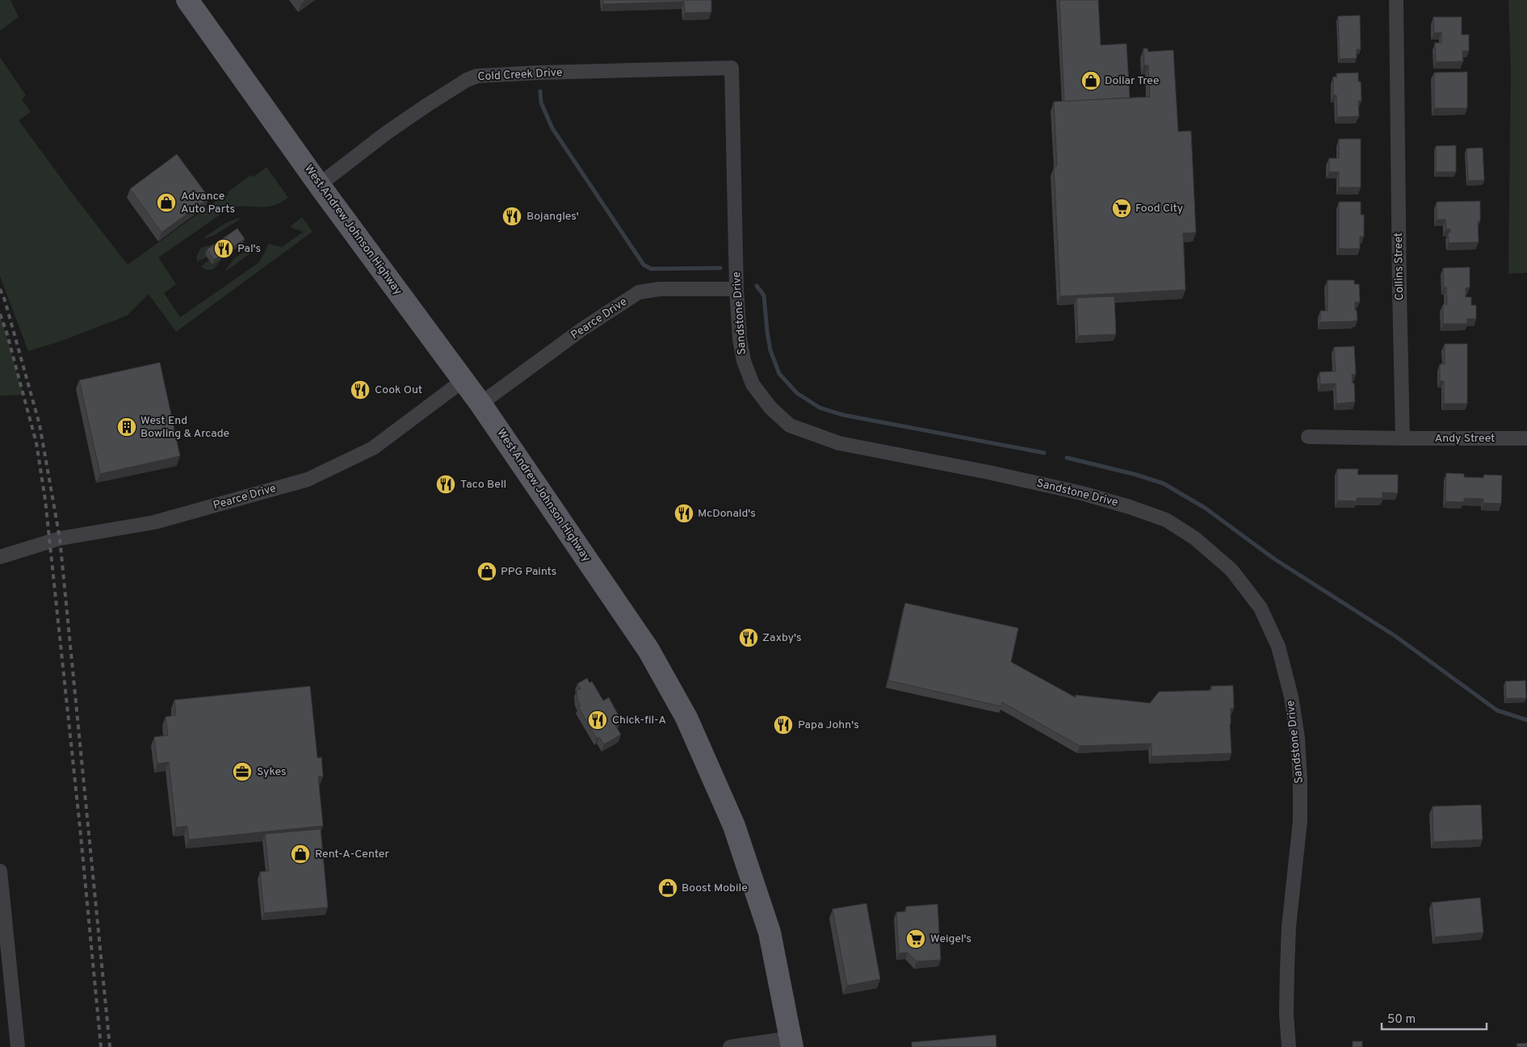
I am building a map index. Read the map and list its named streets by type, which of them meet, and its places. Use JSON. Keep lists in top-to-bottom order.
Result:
{
  "streets": {
    "main road": ["West Andrew Johnson Highway"],
    "street": [
      "Cold Creek Drive",
      "Collins Street",
      "Sandstone Drive",
      "Pearce Drive",
      "Andy Street"
    ]
  },
  "crossings": [
    ["Cold Creek Drive", "West Andrew Johnson Highway"],
    ["Cold Creek Drive", "Sandstone Drive"],
    ["West Andrew Johnson Highway", "Pearce Drive"],
    ["Collins Street", "Andy Street"],
    ["Sandstone Drive", "Pearce Drive"]
  ],
  "places": {
    "shop": [
      "Dollar Tree",
      "Advance Auto Parts",
      "PPG Paints",
      "Rent-A-Center",
      "Boost Mobile"
    ],
    "supermarket": ["Food City", "Weigel's"],
    "restaurant": [
      "Bojangles'",
      "Pal's",
      "Cook Out",
      "Taco Bell",
      "McDonald's",
      "Zaxby's",
      "Chick-fil-A",
      "Papa John's"
    ],
    "building": ["West End Bowling & Arcade"],
    "office": ["Sykes"]
  },
  "scale_bar": "50 m"
}
